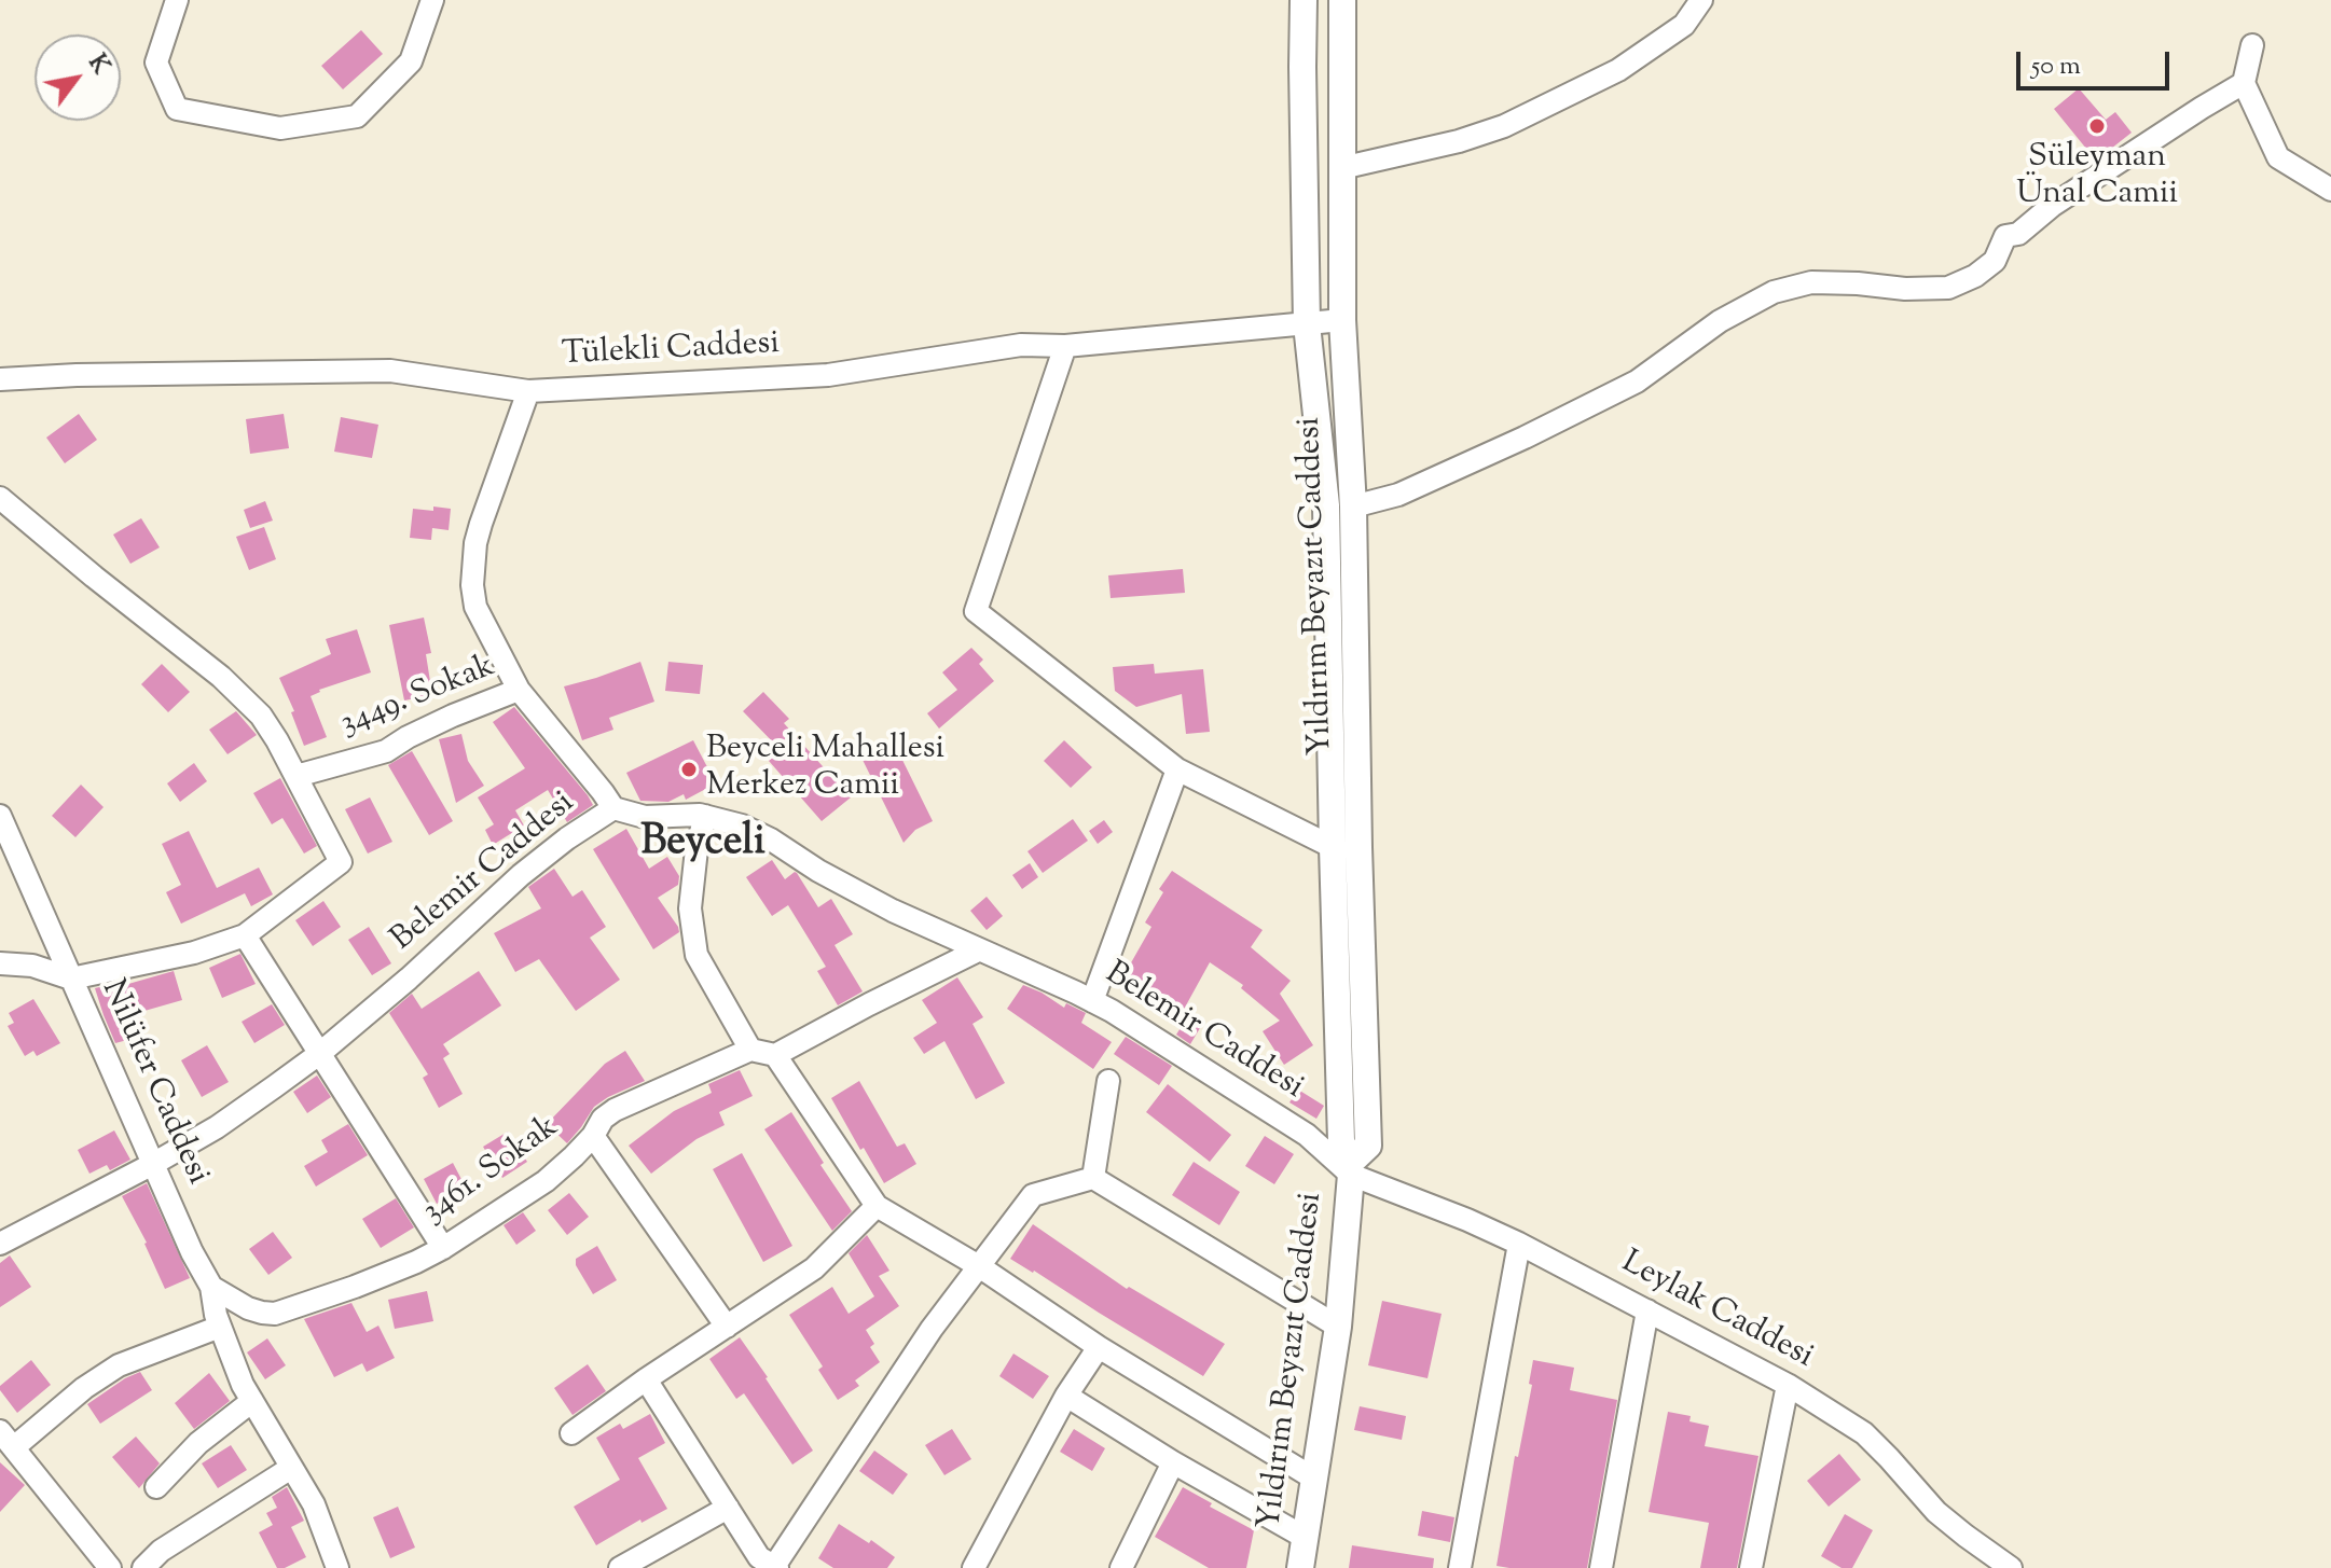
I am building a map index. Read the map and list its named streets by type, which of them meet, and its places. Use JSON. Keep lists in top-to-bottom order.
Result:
{
  "streets": {
    "main road": ["Yıldırım Beyazıt Caddesi"],
    "street": [
      "Tülekli Caddesi",
      "3449. Sokak",
      "Belemir Caddesi",
      "Nilüfer Caddesi",
      "3461. Sokak",
      "Leylak Caddesi"
    ]
  },
  "crossings": [
    ["Tülekli Caddesi", "Yıldırım Beyazıt Caddesi"],
    ["Yıldırım Beyazıt Caddesi", "Belemir Caddesi"],
    ["Yıldırım Beyazıt Caddesi", "Leylak Caddesi"],
    ["3449. Sokak", "Belemir Caddesi"],
    ["3449. Sokak", "Nilüfer Caddesi"],
    ["Belemir Caddesi", "Nilüfer Caddesi"],
    ["Belemir Caddesi", "Leylak Caddesi"],
    ["Nilüfer Caddesi", "3461. Sokak"]
  ],
  "districts": ["Beyceli"],
  "places": ["Süleyman Ünal Camii", "Beyceli Mahallesi Merkez Camii"],
  "scale_bar": "50 m",
  "north": "top right"
}
